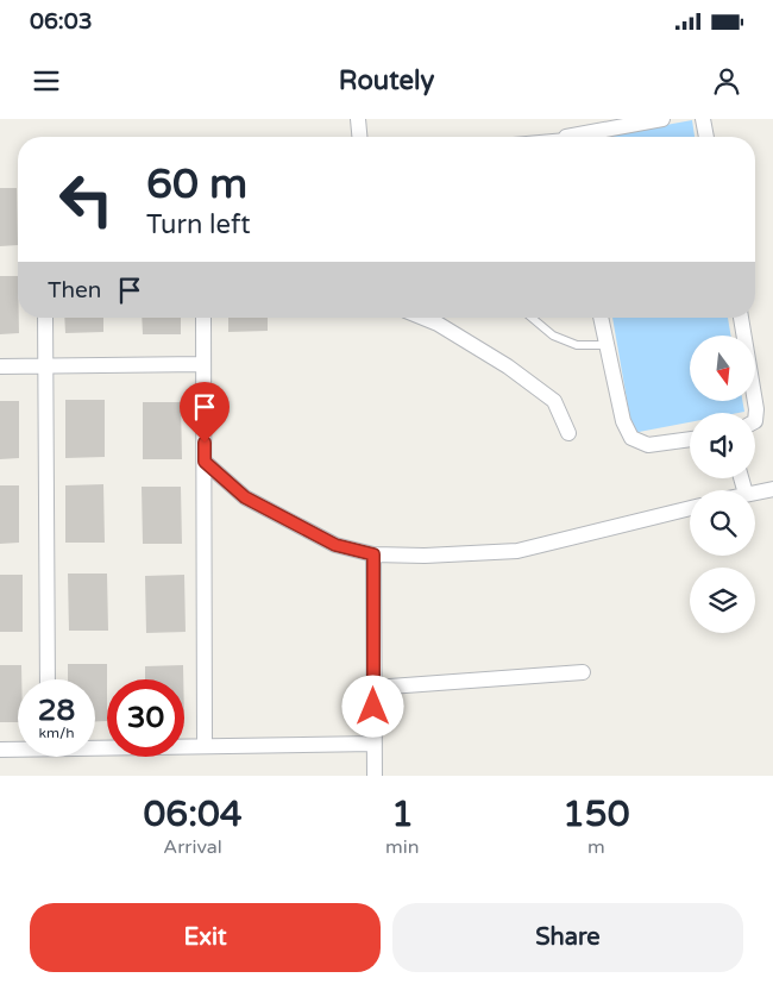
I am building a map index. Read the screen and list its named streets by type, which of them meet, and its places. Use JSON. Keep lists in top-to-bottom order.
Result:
{
  "north": "bottom",
  "page": {
    "status": "06:03",
    "header": "Routely",
    "turn": ["60 m", "Turn left"],
    "then": "Then",
    "speed": "28 km/h",
    "limit": "30",
    "eta": [
      "06:04",
      "Arrival",
      "1",
      "min",
      "150",
      "m"
    ],
    "buttons": ["Exit", "Share"]
  }
}
